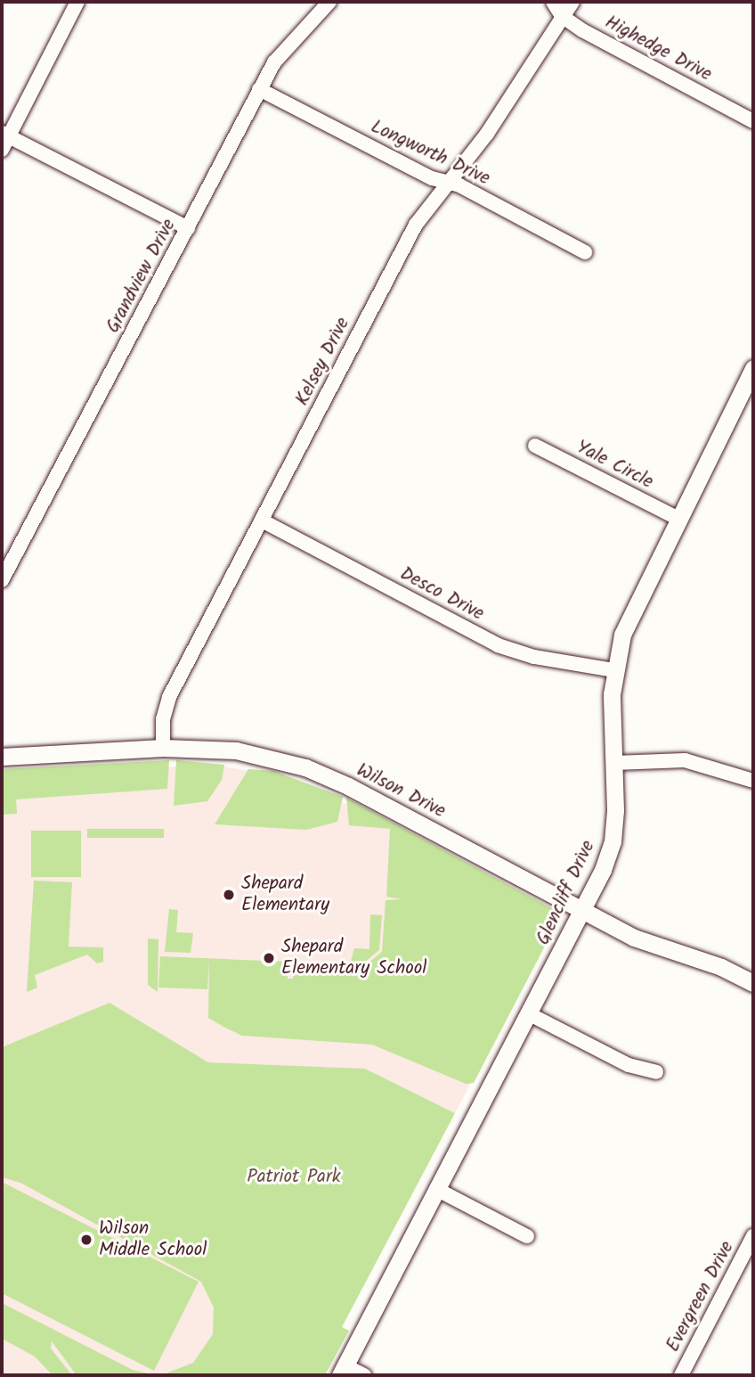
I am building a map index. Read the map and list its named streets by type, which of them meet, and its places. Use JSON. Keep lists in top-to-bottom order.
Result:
{
  "streets": {
    "street": [
      "Highedge Drive",
      "Longworth Drive",
      "Grandview Drive",
      "Kelsey Drive",
      "Yale Circle",
      "Desco Drive",
      "Wilson Drive",
      "Glencliff Drive",
      "Evergreen Drive"
    ]
  },
  "crossings": [
    ["Highedge Drive", "Kelsey Drive"],
    ["Longworth Drive", "Grandview Drive"],
    ["Longworth Drive", "Kelsey Drive"],
    ["Kelsey Drive", "Desco Drive"],
    ["Kelsey Drive", "Wilson Drive"],
    ["Yale Circle", "Glencliff Drive"],
    ["Desco Drive", "Glencliff Drive"],
    ["Wilson Drive", "Glencliff Drive"]
  ],
  "parks": ["Patriot Park"],
  "places": ["Shepard Elementary", "Shepard Elementary School", "Wilson Middle School"]
}
